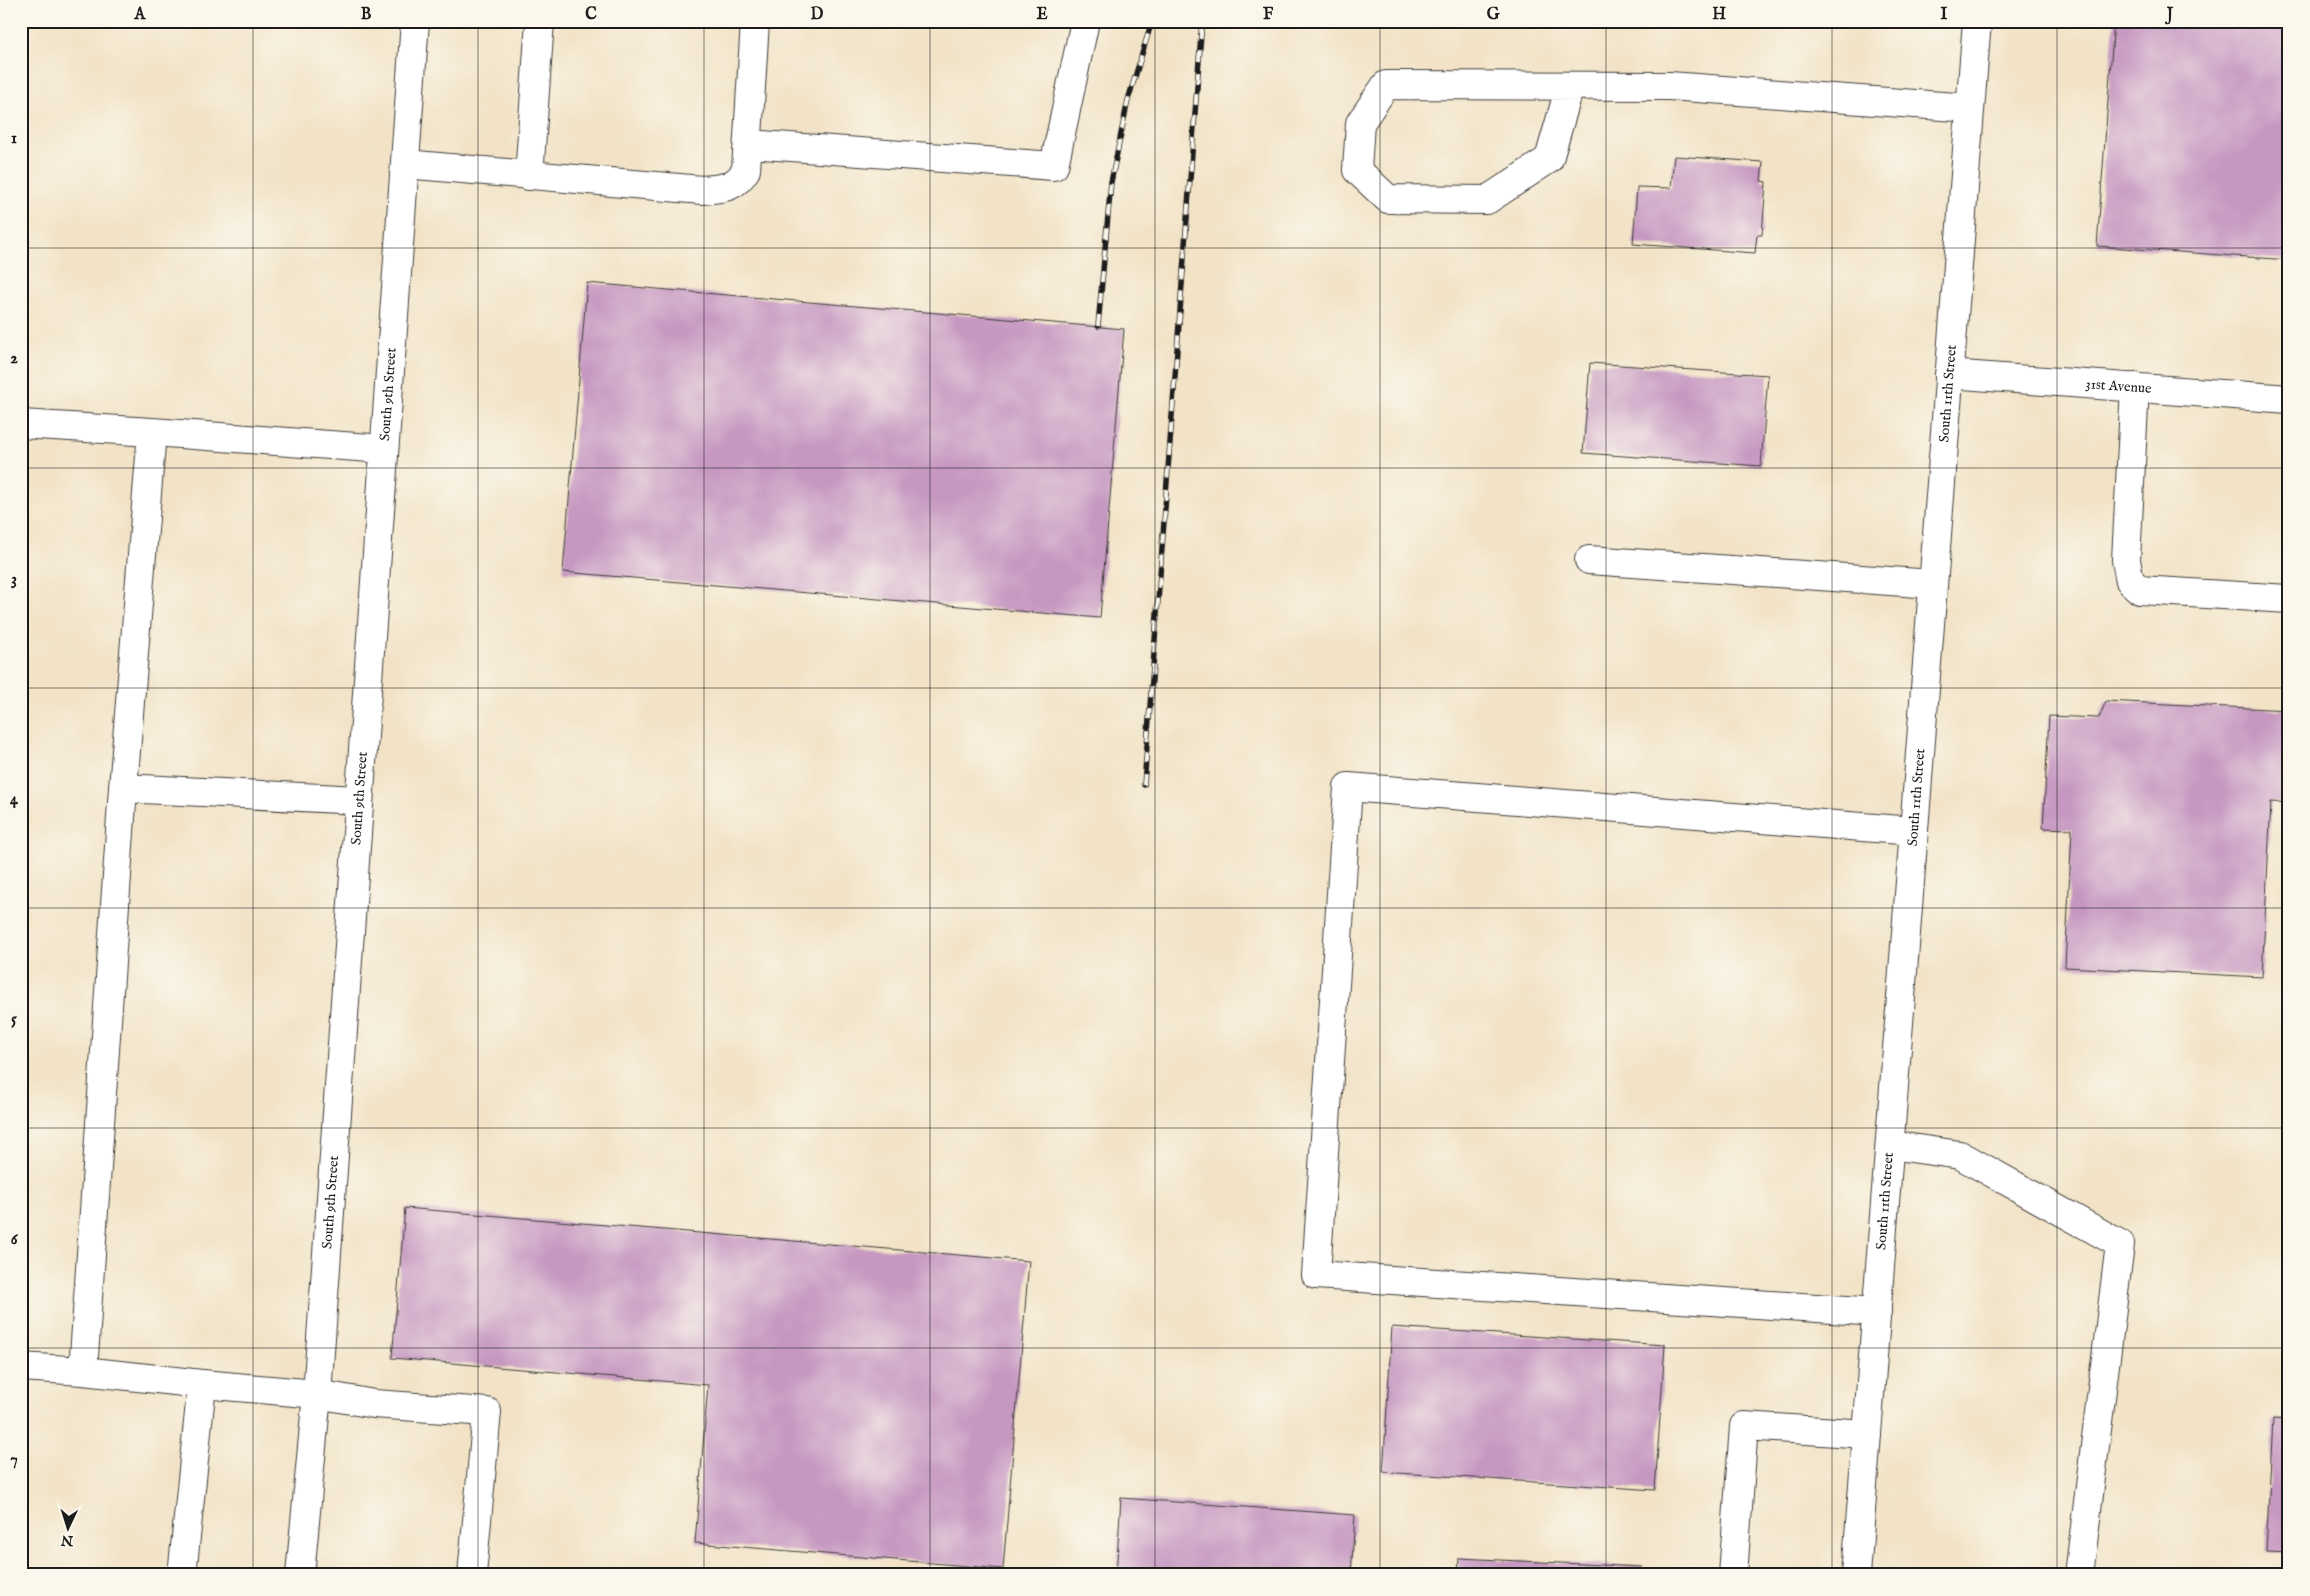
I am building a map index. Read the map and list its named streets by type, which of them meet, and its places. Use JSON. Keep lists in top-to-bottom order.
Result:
{
  "streets": {
    "street": ["31st Avenue", "South 9th Street", "South 11th Street"]
  },
  "crossings": [
    ["31st Avenue", "South 11th Street"]
  ],
  "north": "bottom",
  "grid": {
    "columns": [
      "A",
      "B",
      "C",
      "D",
      "E",
      "F",
      "G",
      "H",
      "I",
      "J"
    ],
    "rows": [
      "1",
      "2",
      "3",
      "4",
      "5",
      "6",
      "7"
    ]
  }
}
